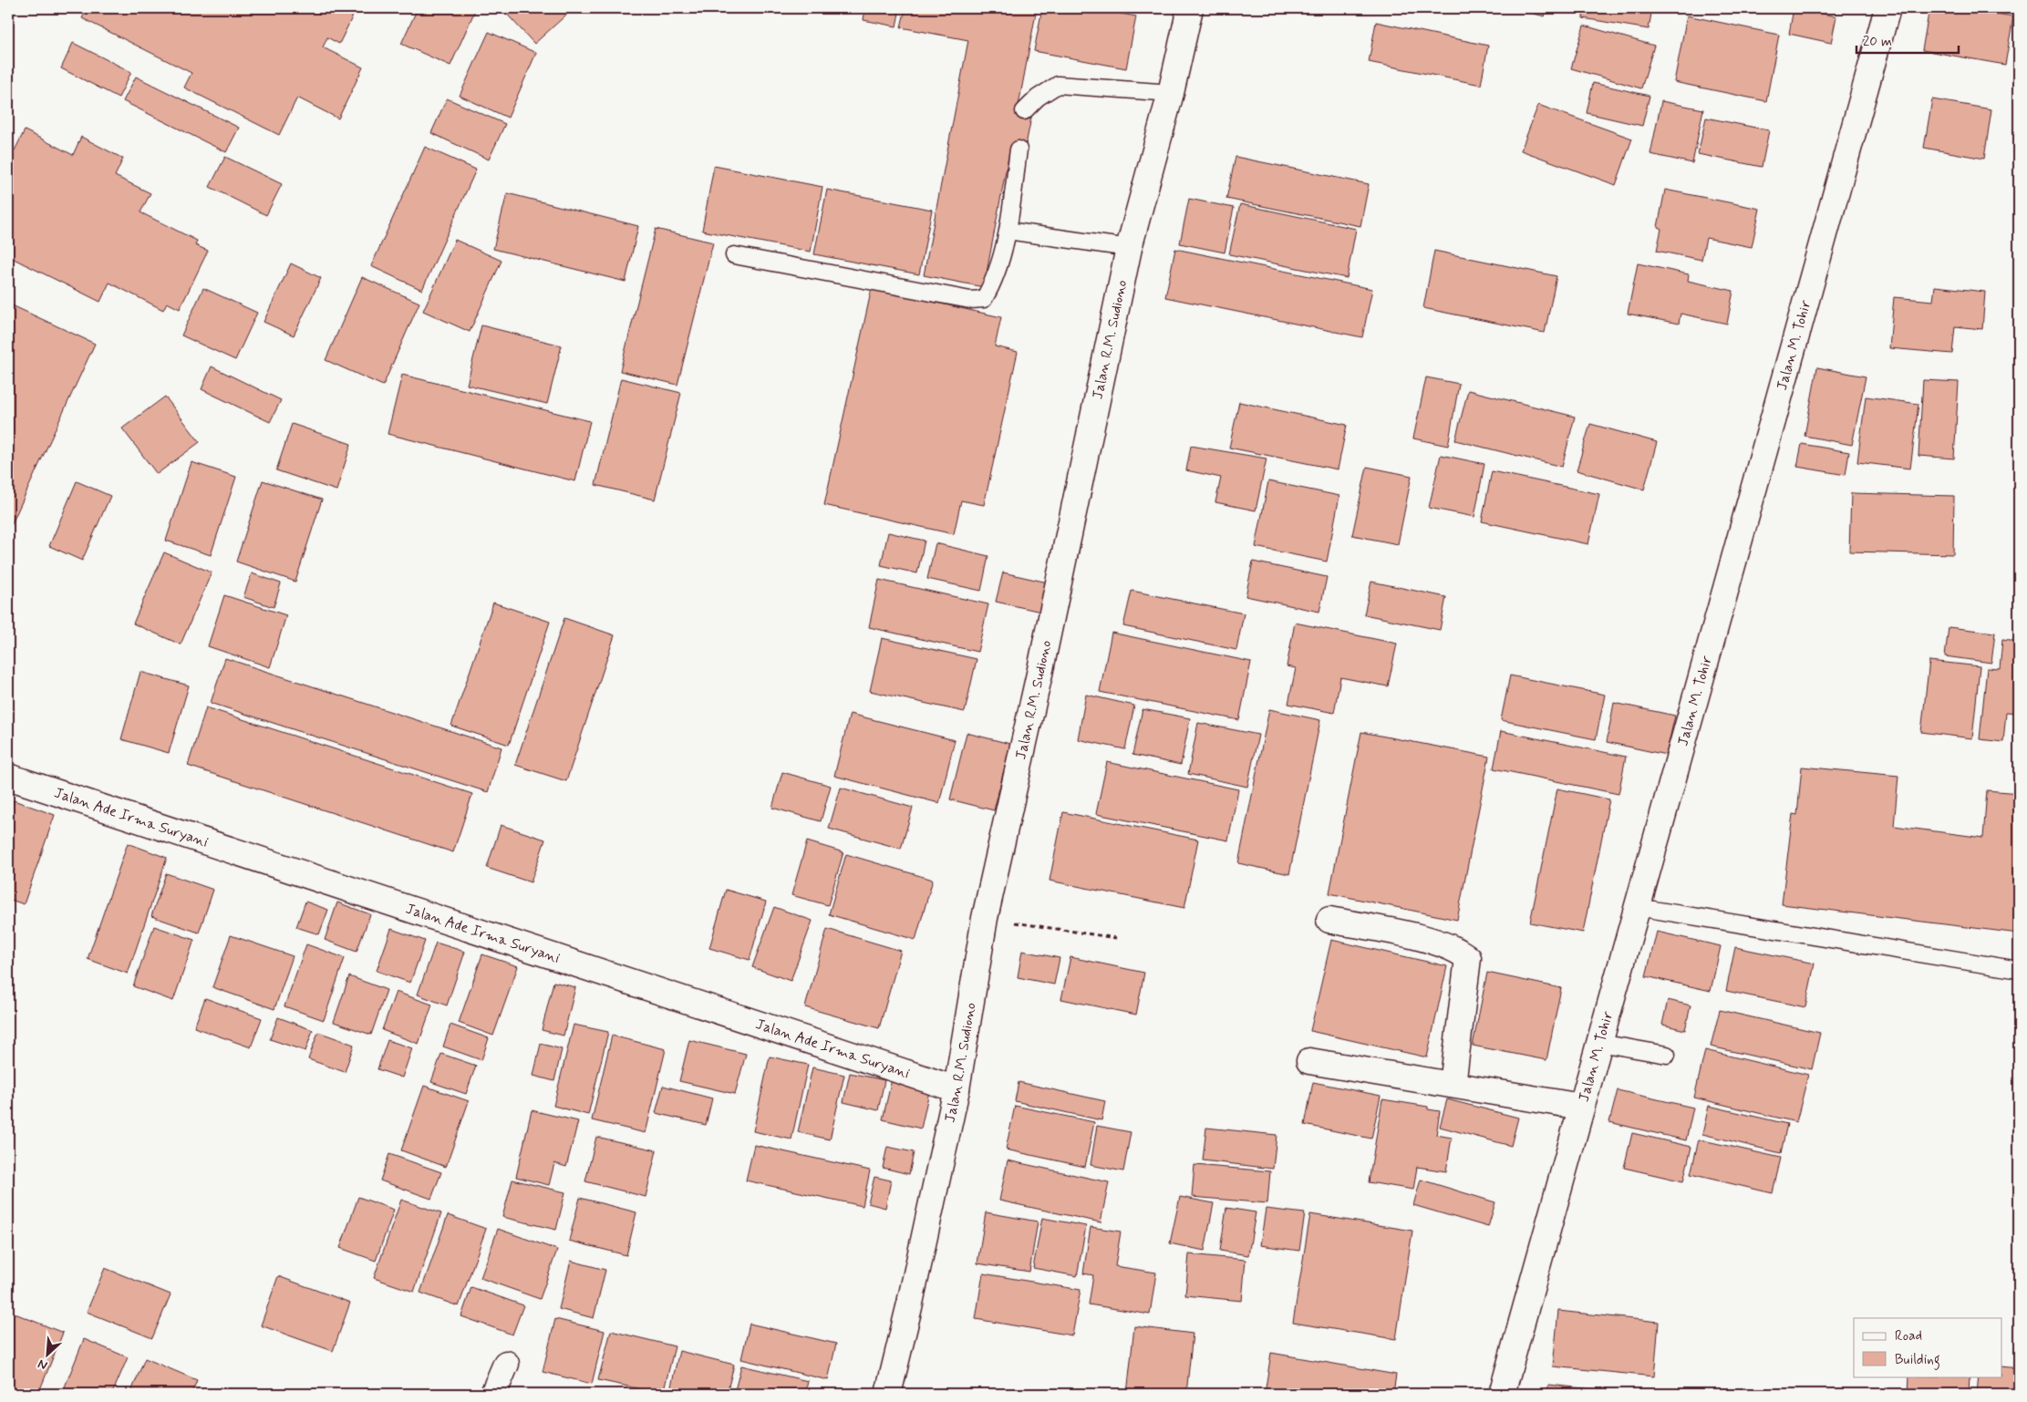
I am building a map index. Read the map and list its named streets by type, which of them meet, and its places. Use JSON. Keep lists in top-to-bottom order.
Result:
{
  "streets": {
    "street": ["Jalan R.M. Sudiono", "Jalan M. Tohir", "Jalan Ade Irma Suryani"]
  },
  "crossings": [
    ["Jalan R.M. Sudiono", "Jalan Ade Irma Suryani"]
  ],
  "legend": ["Road", "Building"],
  "scale_bar": "20 m",
  "north": "bottom left"
}
